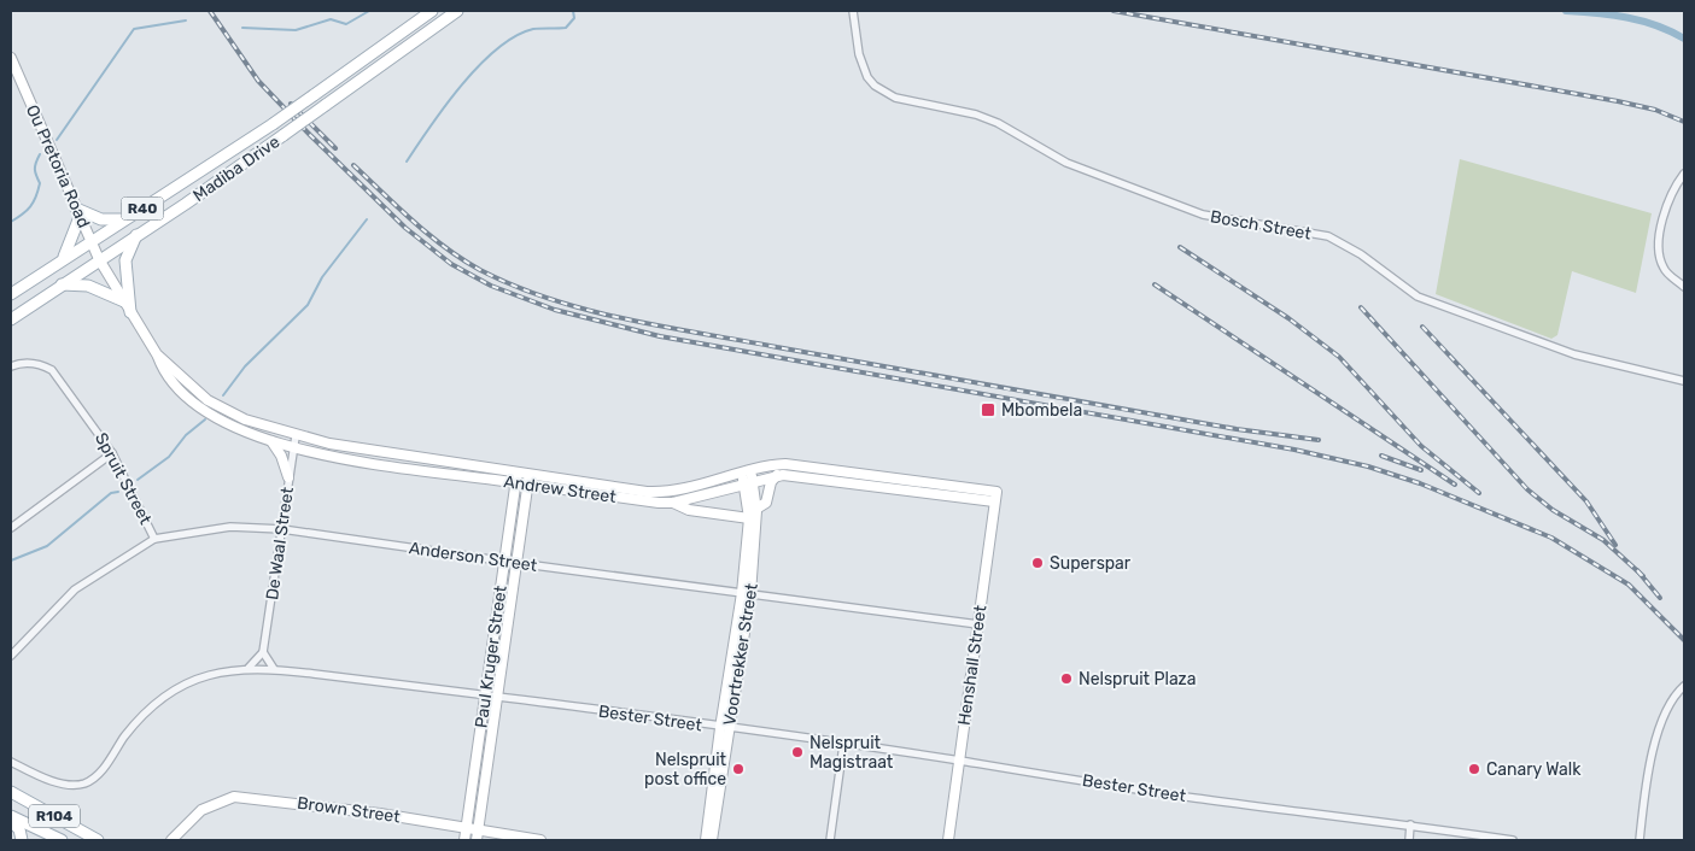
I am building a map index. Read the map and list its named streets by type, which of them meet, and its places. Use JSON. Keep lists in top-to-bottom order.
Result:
{
  "streets": {
    "main road": ["Madiba Drive", "R40", "R104"],
    "street": [
      "Ou Pretoria Road",
      "Bosch Street",
      "Spruit Street",
      "Andrew Street",
      "De Waal Street",
      "Anderson Street",
      "Voortrekker Street",
      "Paul Kruger Street",
      "Henshall Street",
      "Bester Street",
      "Brown Street"
    ]
  },
  "crossings": [
    ["Ou Pretoria Road", "Madiba Drive"],
    ["Ou Pretoria Road", "Andrew Street"],
    ["Madiba Drive", "Andrew Street"],
    ["Spruit Street", "Anderson Street"],
    ["Andrew Street", "De Waal Street"],
    ["Andrew Street", "Voortrekker Street"],
    ["Andrew Street", "Paul Kruger Street"],
    ["Andrew Street", "Henshall Street"],
    ["De Waal Street", "Anderson Street"],
    ["Anderson Street", "Voortrekker Street"],
    ["Anderson Street", "Paul Kruger Street"],
    ["Anderson Street", "Henshall Street"],
    ["Voortrekker Street", "Bester Street"],
    ["Paul Kruger Street", "Bester Street"],
    ["Paul Kruger Street", "Brown Street"],
    ["Henshall Street", "Bester Street"]
  ],
  "places": {
    "transit": ["Mbombela"],
    "other": [
      "Superspar",
      "Nelspruit Plaza",
      "Nelspruit Magistraat",
      "Nelspruit post office",
      "Canary Walk"
    ]
  }
}
